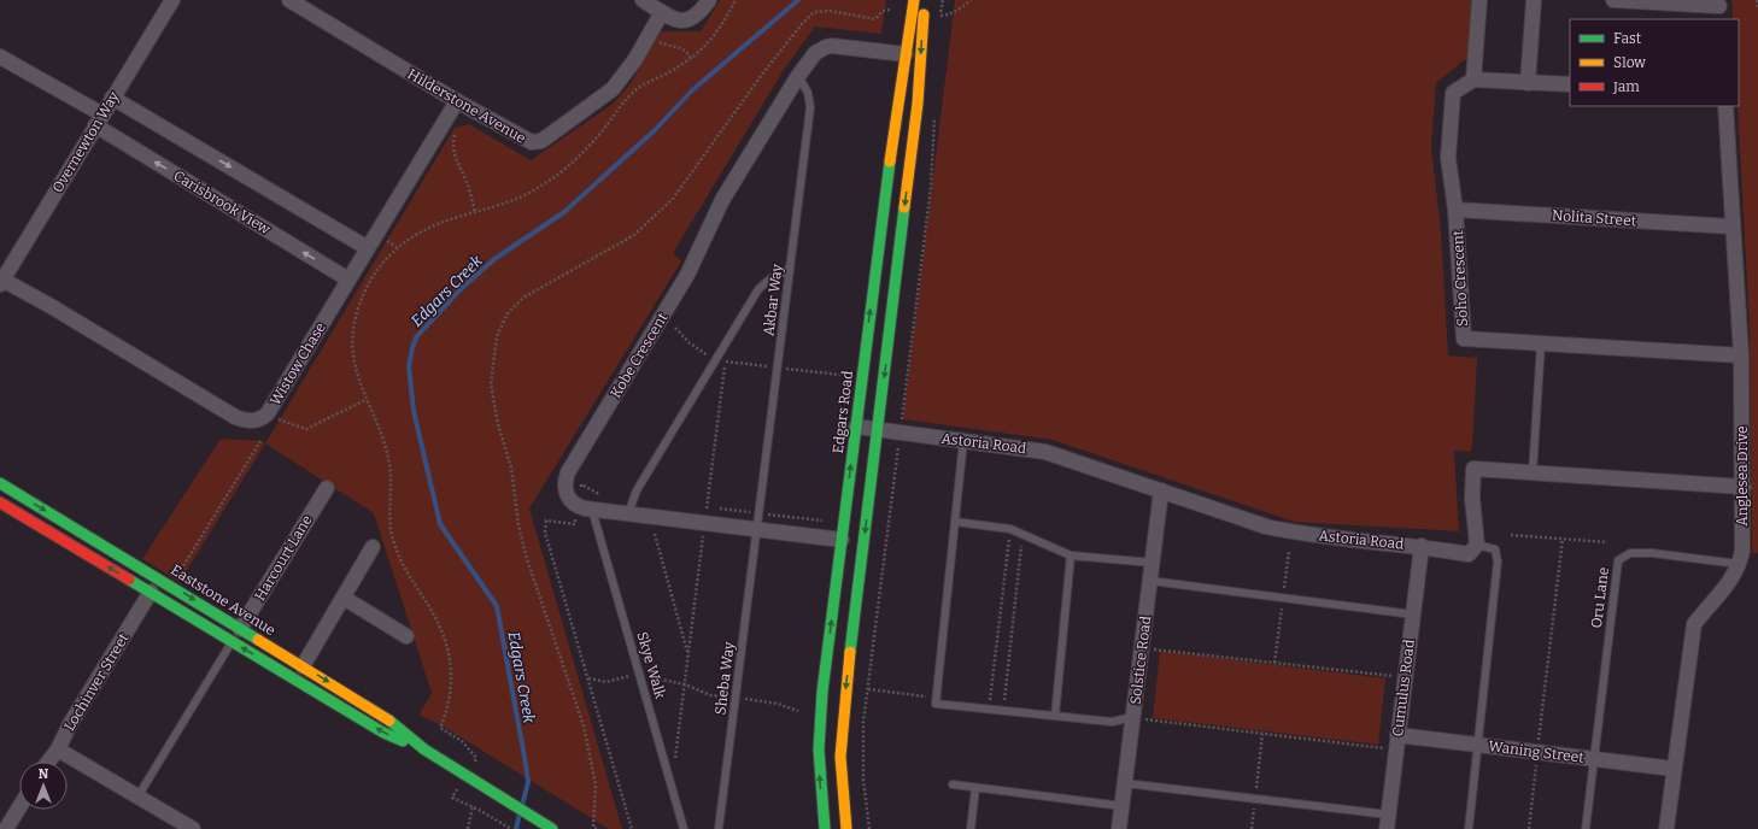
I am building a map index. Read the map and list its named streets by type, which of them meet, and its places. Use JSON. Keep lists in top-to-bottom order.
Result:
{
  "streets": {
    "main road": ["Edgars Road", "Eaststone Avenue"],
    "street": [
      "Hilderstone Avenue",
      "Overnewton Way",
      "Carisbrook View",
      "Nolita Street",
      "Soho Crescent",
      "Kobe Crescent",
      "Wistow Chase",
      "Astoria Road",
      "Anglesea Drive",
      "Harcourt Lane",
      "Solstice Road",
      "Lochinver Street",
      "Cumulus Road",
      "Waning Street"
    ],
    "lane": [
      "Akbar Way",
      "Oru Lane",
      "Skye Walk",
      "Sheba Way"
    ]
  },
  "crossings": [
    ["Hilderstone Avenue", "Wistow Chase"],
    ["Overnewton Way", "Carisbrook View"],
    ["Overnewton Way", "Wistow Chase"],
    ["Carisbrook View", "Wistow Chase"],
    ["Nolita Street", "Soho Crescent"],
    ["Nolita Street", "Anglesea Drive"],
    ["Soho Crescent", "Anglesea Drive"],
    ["Akbar Way", "Kobe Crescent"],
    ["Akbar Way", "Sheba Way"],
    ["Kobe Crescent", "Edgars Road"],
    ["Kobe Crescent", "Skye Walk"],
    ["Kobe Crescent", "Sheba Way"],
    ["Edgars Road", "Astoria Road"],
    ["Astoria Road", "Solstice Road"],
    ["Astoria Road", "Cumulus Road"],
    ["Anglesea Drive", "Oru Lane"],
    ["Anglesea Drive", "Waning Street"],
    ["Harcourt Lane", "Eaststone Avenue"],
    ["Oru Lane", "Waning Street"],
    ["Eaststone Avenue", "Lochinver Street"],
    ["Cumulus Road", "Waning Street"]
  ],
  "water": ["Edgars Creek"],
  "legend": ["Fast", "Slow", "Jam"],
  "north": "top"
}
